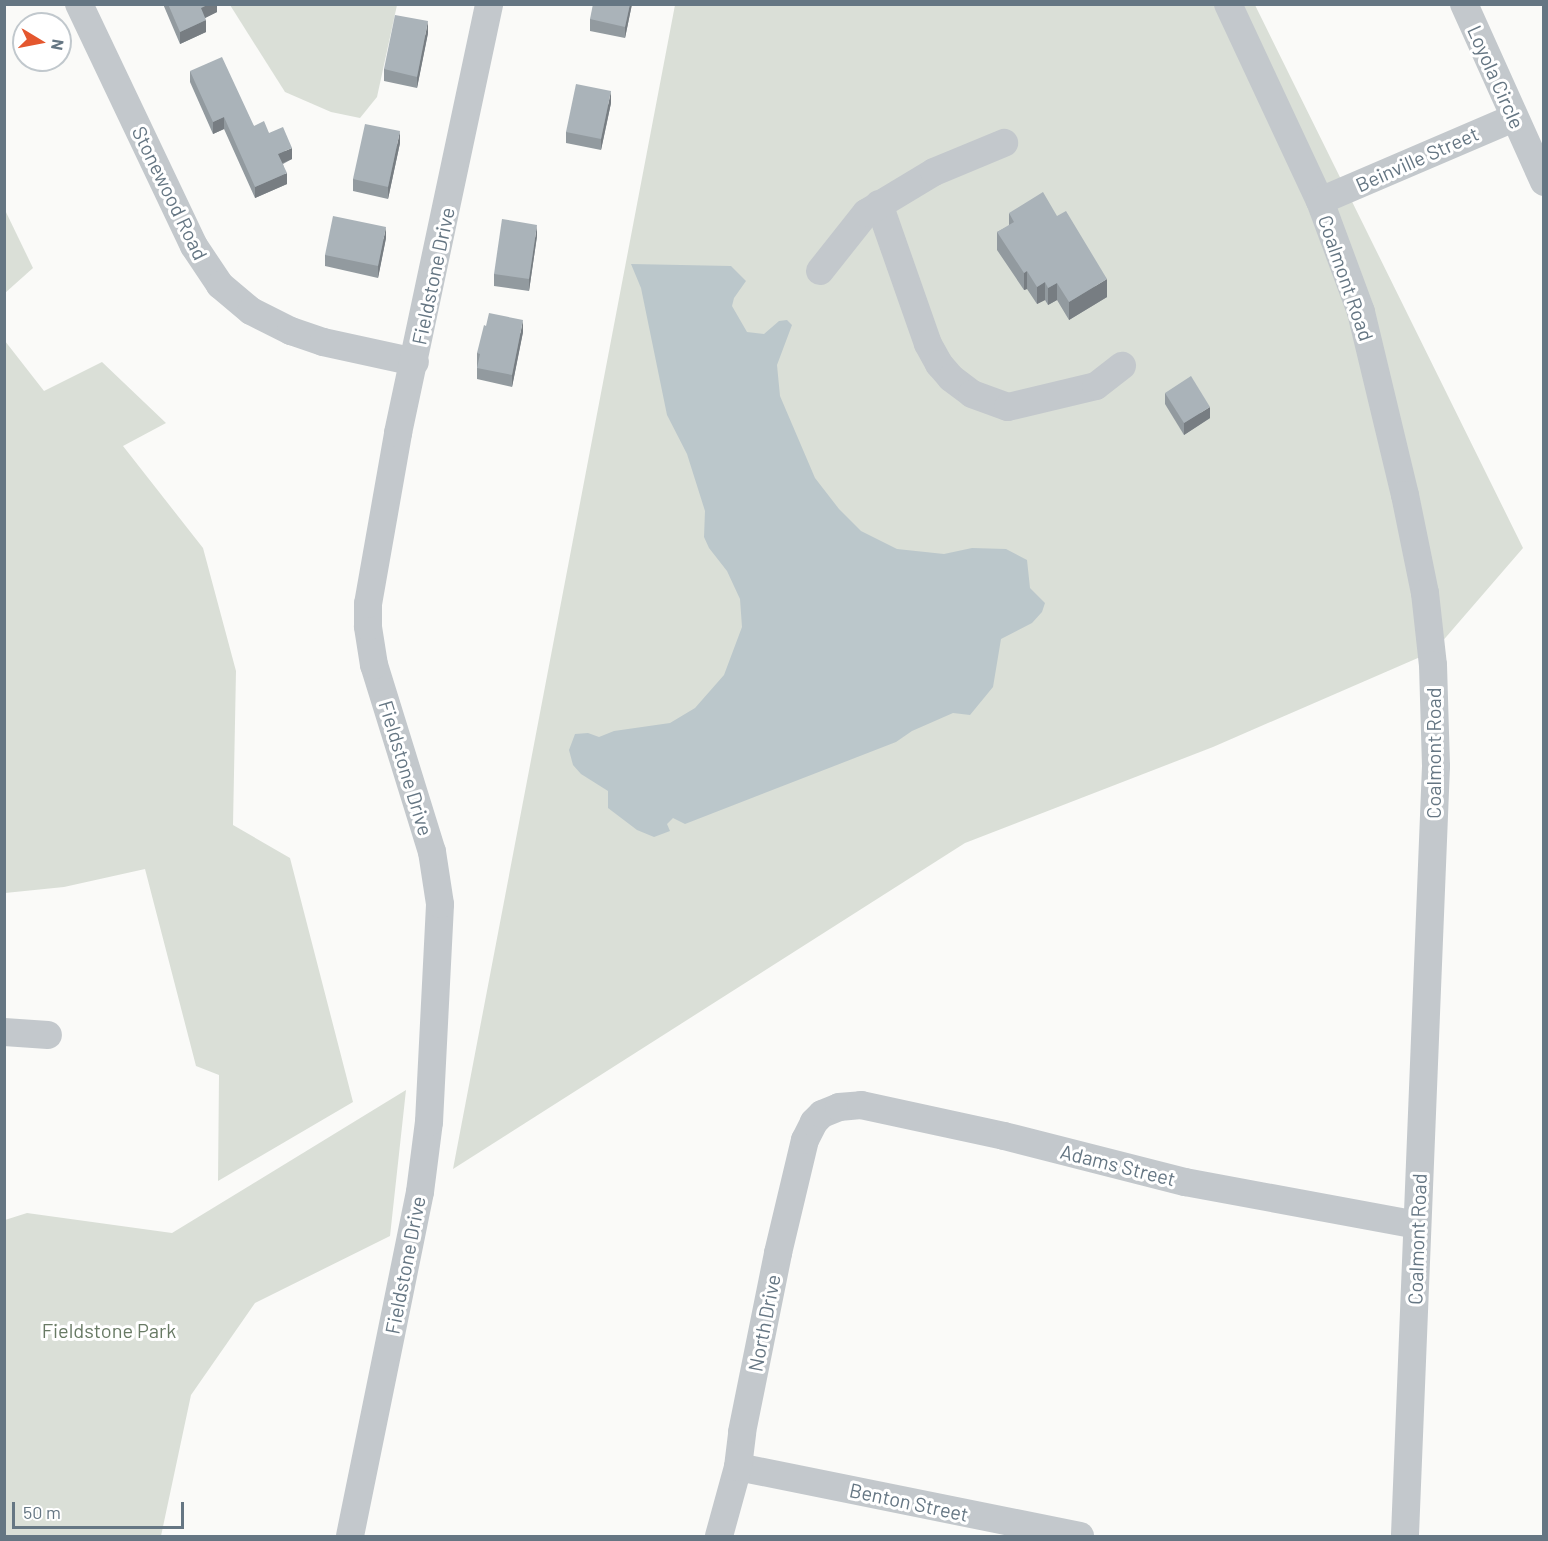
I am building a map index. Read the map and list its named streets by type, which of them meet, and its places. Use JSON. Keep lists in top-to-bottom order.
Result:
{
  "streets": {
    "street": [
      "Loyola Circle",
      "Beinville Street",
      "Stonewood Road",
      "Fieldstone Drive",
      "Coalmont Road",
      "Adams Street",
      "North Drive",
      "Benton Street"
    ]
  },
  "crossings": [
    ["Loyola Circle", "Beinville Street"],
    ["Beinville Street", "Coalmont Road"],
    ["Stonewood Road", "Fieldstone Drive"],
    ["Coalmont Road", "Adams Street"],
    ["Adams Street", "North Drive"],
    ["North Drive", "Benton Street"]
  ],
  "parks": ["Fieldstone Park"],
  "scale_bar": "50 m",
  "north": "right"
}
